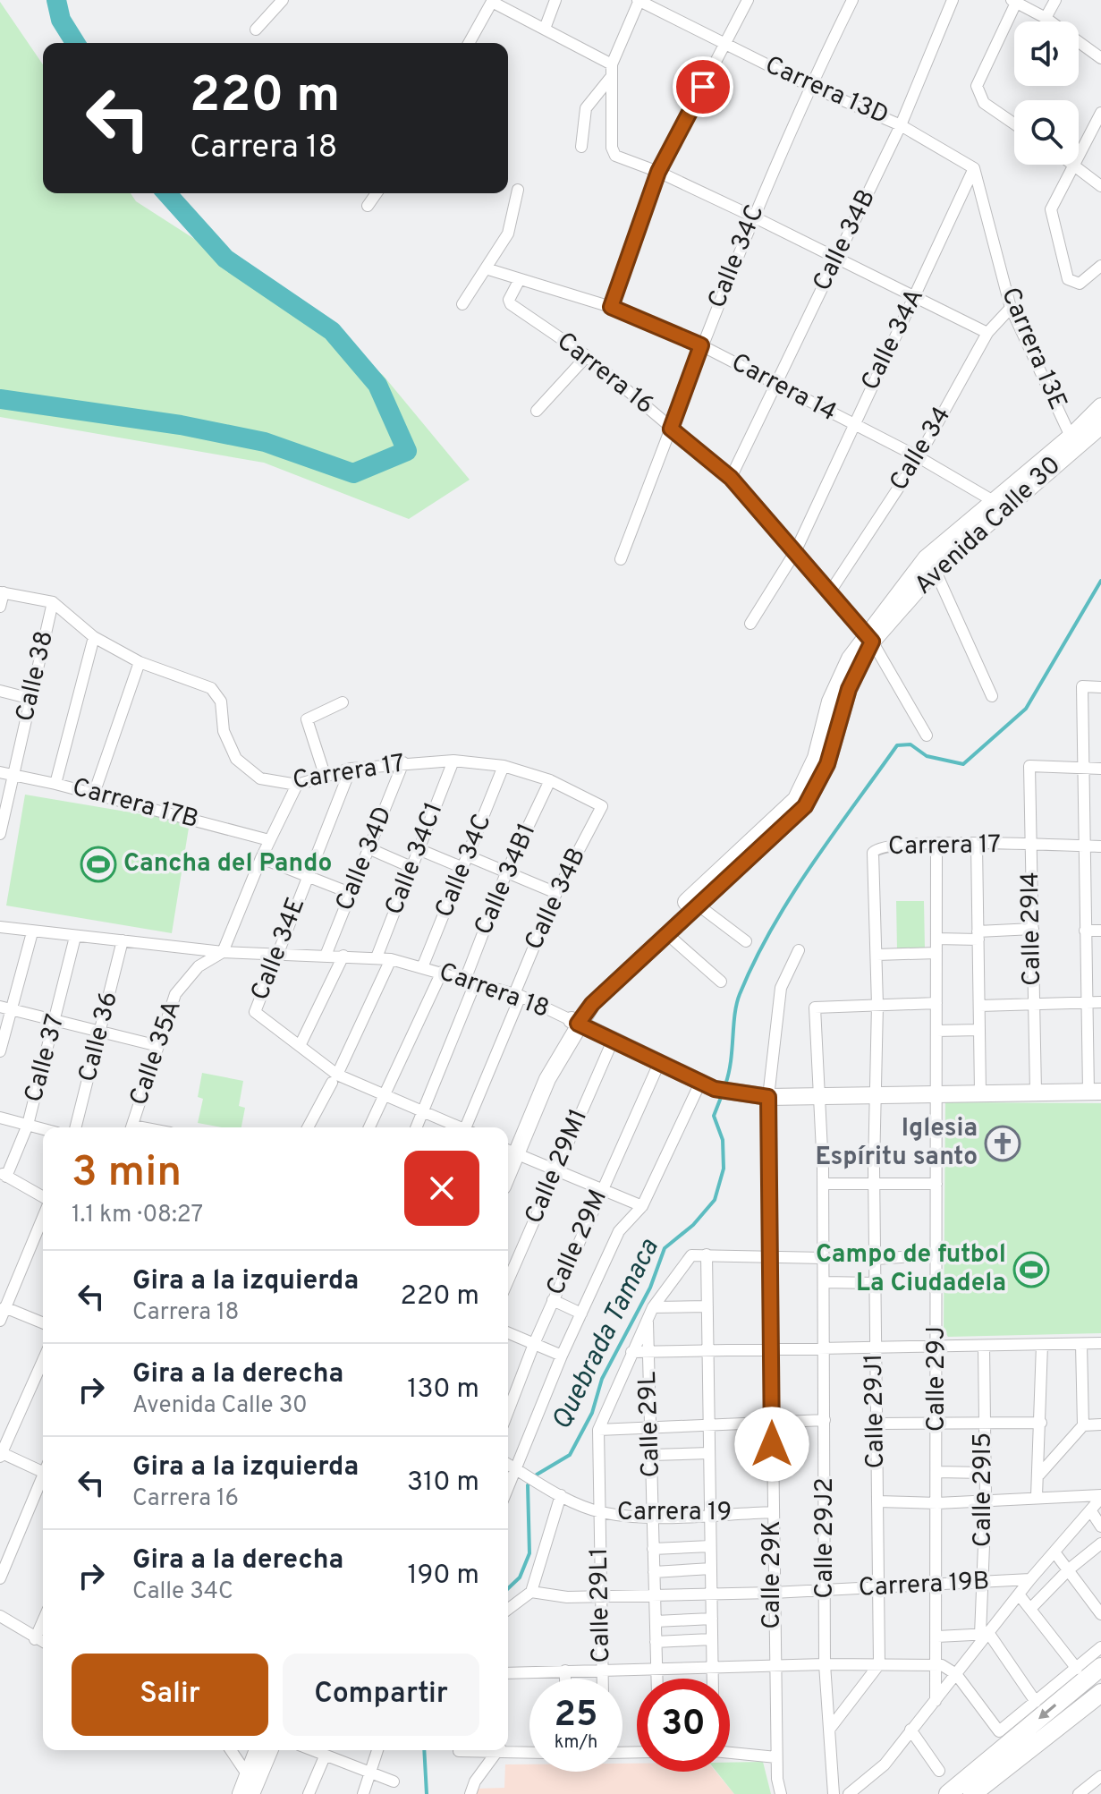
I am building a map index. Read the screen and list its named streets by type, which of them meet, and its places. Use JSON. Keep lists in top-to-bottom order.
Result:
{
  "streets": {
    "main road": ["Avenida Calle 30", "Carrera 18"],
    "street": [
      "Carrera 13D",
      "Calle 34B",
      "Calle 34C",
      "Calle 34A",
      "Carrera 13E",
      "Carrera 16",
      "Carrera 14",
      "Calle 34",
      "Calle 38",
      "Carrera 17",
      "Carrera 17B",
      "Calle 34D",
      "Calle 34C1",
      "Calle 34B1",
      "Calle 29I4",
      "Calle 34E",
      "Calle 36",
      "Calle 35A",
      "Calle 37",
      "Calle 29M1",
      "Calle 29M",
      "Calle 29J",
      "Calle 29J1",
      "Calle 29L",
      "Calle 29I5",
      "Carrera 19",
      "Calle 29J2",
      "Calle 29K",
      "Carrera 19B",
      "Calle 29L1"
    ]
  },
  "crossings": [
    ["Carrera 13D", "Calle 34B"],
    ["Carrera 13D", "Calle 34C"],
    ["Carrera 13D", "Calle 34A"],
    ["Carrera 13D", "Carrera 13E"],
    ["Calle 34B", "Carrera 16"],
    ["Calle 34B", "Carrera 14"],
    ["Calle 34B", "Carrera 17"],
    ["Calle 34B", "Carrera 18"],
    ["Calle 34C", "Carrera 16"],
    ["Calle 34C", "Carrera 14"],
    ["Calle 34C", "Carrera 17"],
    ["Calle 34C", "Carrera 18"],
    ["Calle 34A", "Carrera 13E"],
    ["Calle 34A", "Carrera 16"],
    ["Calle 34A", "Carrera 14"],
    ["Carrera 13E", "Calle 34"],
    ["Carrera 13E", "Avenida Calle 30"],
    ["Carrera 16", "Carrera 14"],
    ["Carrera 16", "Calle 34"],
    ["Carrera 16", "Avenida Calle 30"],
    ["Carrera 14", "Calle 34"],
    ["Carrera 14", "Avenida Calle 30"],
    ["Avenida Calle 30", "Carrera 18"],
    ["Calle 38", "Carrera 17"],
    ["Calle 38", "Carrera 17B"],
    ["Carrera 17", "Calle 34D"],
    ["Carrera 17", "Calle 34C1"],
    ["Carrera 17", "Calle 34B1"],
    ["Carrera 17", "Calle 29I4"],
    ["Carrera 17", "Calle 34E"],
    ["Carrera 17", "Calle 29J"],
    ["Carrera 17", "Calle 29J1"],
    ["Calle 34D", "Carrera 18"],
    ["Calle 34C1", "Carrera 18"],
    ["Calle 34B1", "Carrera 18"],
    ["Calle 29I4", "Carrera 18"],
    ["Calle 34E", "Carrera 18"],
    ["Carrera 18", "Calle 36"],
    ["Carrera 18", "Calle 35A"],
    ["Carrera 18", "Calle 37"],
    ["Carrera 18", "Calle 29M1"],
    ["Carrera 18", "Calle 29M"],
    ["Carrera 18", "Calle 29J"],
    ["Carrera 18", "Calle 29J1"],
    ["Carrera 18", "Calle 29J2"],
    ["Carrera 18", "Calle 29K"],
    ["Calle 29J", "Carrera 19B"],
    ["Calle 29J1", "Calle 29J2"],
    ["Calle 29J1", "Carrera 19B"],
    ["Calle 29L", "Carrera 19"],
    ["Calle 29L", "Carrera 19B"],
    ["Calle 29I5", "Carrera 19B"],
    ["Carrera 19", "Calle 29K"],
    ["Carrera 19", "Calle 29L1"],
    ["Calle 29J2", "Carrera 19B"],
    ["Calle 29K", "Carrera 19B"],
    ["Carrera 19B", "Calle 29L1"]
  ],
  "water": ["Quebrada Tamaca"],
  "places": {
    "sports": ["Cancha del Pando", "Campo de futbol La Ciudadela"],
    "church": ["Iglesia Espíritu santo"]
  },
  "page": {
    "turn": ["220 m", "Carrera 18"],
    "heading": ["3 min", "1.1 km · 08:27"],
    "list": [
      {
        "name": "Gira a la izquierda",
        "note": "Carrera 18",
        "value": "220 m"
      },
      {
        "name": "Gira a la derecha",
        "note": "Avenida Calle 30",
        "value": "130 m"
      },
      {
        "name": "Gira a la izquierda",
        "note": "Carrera 16",
        "value": "310 m"
      },
      {
        "name": "Gira a la derecha",
        "note": "Calle 34C",
        "value": "190 m"
      }
    ],
    "buttons": ["Salir", "Compartir"],
    "speed": "25 km/h",
    "limit": "30"
  }
}
